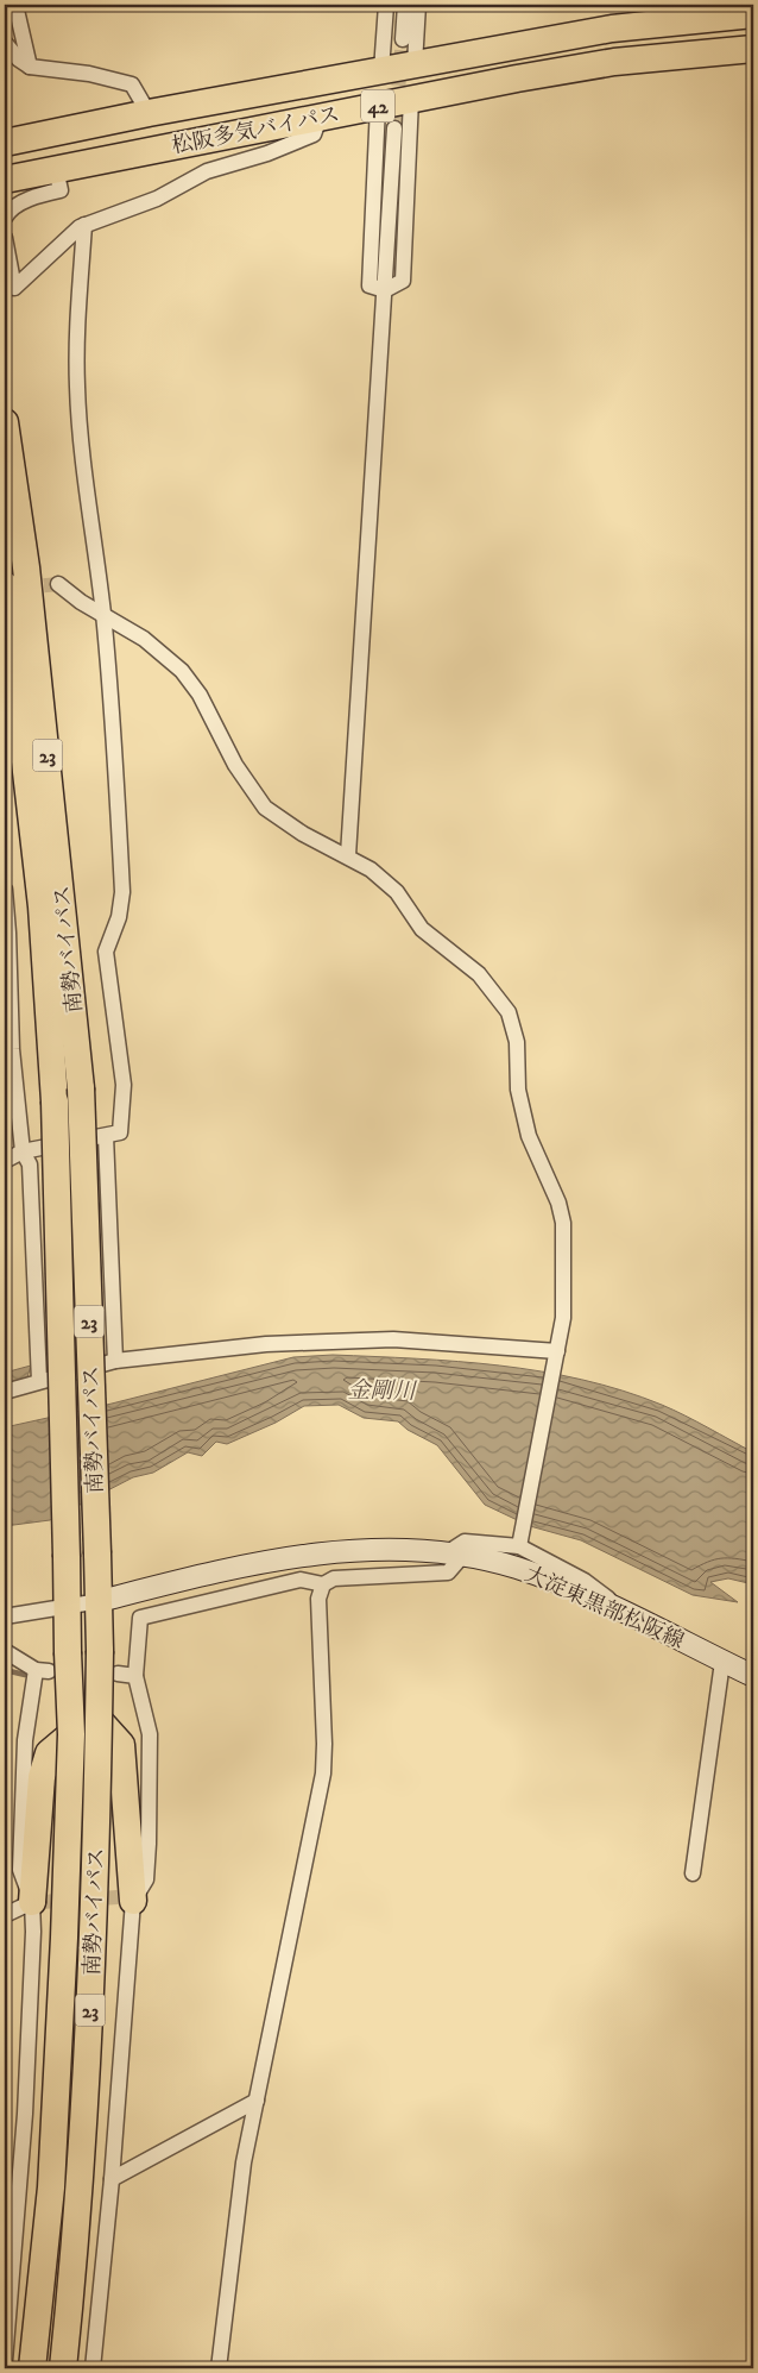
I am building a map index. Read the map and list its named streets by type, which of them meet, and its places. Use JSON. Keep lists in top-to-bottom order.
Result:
{
  "streets": {
    "highway": [
      "42",
      "松阪多気バイパス",
      "23",
      "南勢バイパス"
    ],
    "main road": ["大淀東黒部松阪線"]
  },
  "crossings": [
    ["南勢バイパス", "大淀東黒部松阪線"]
  ],
  "water": ["金剛川"]
}
